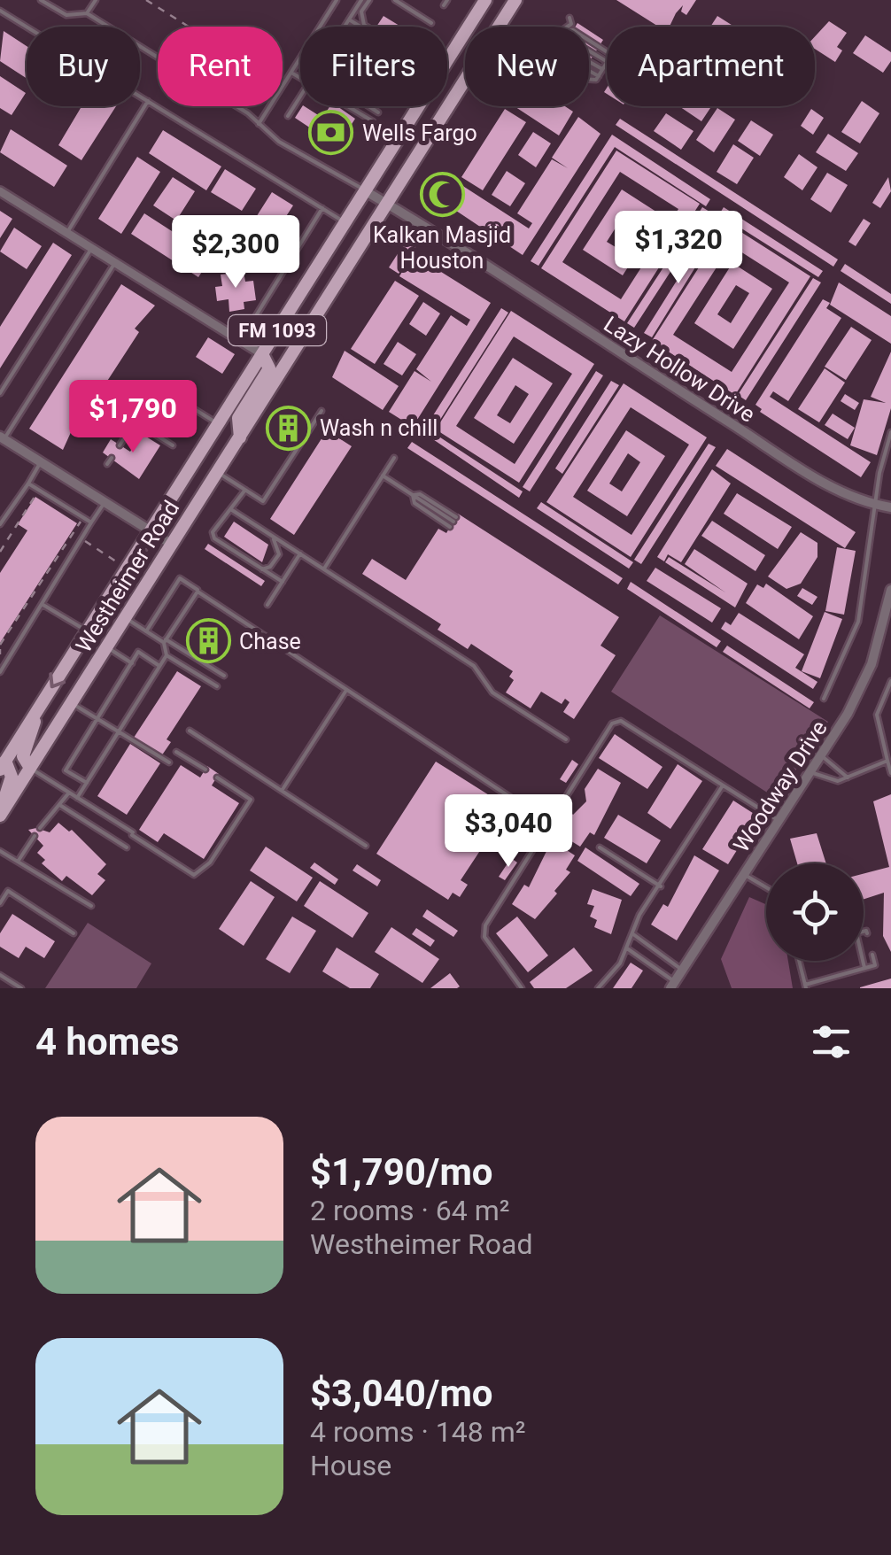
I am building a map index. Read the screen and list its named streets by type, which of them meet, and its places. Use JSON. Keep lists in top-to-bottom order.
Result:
{
  "streets": {
    "main road": ["FM 1093", "Westheimer Road"],
    "street": ["Lazy Hollow Drive", "Woodway Drive"]
  },
  "crossings": [
    ["Lazy Hollow Drive", "Westheimer Road"]
  ],
  "places": {
    "bank": ["Wells Fargo"],
    "mosque": ["Kalkan Masjid Houston"],
    "building": ["Wash n chill", "Chase"]
  },
  "page": {
    "chip": [
      "Buy",
      "Rent",
      "Filters",
      "New",
      "Apartment"
    ],
    "price": [
      "$1,320",
      "$2,300",
      "$1,790",
      "$3,040"
    ],
    "heading": "4 homes",
    "list": [
      {
        "name": "$1,790/mo",
        "note": "2 rooms · 64 m² · Westheimer Road"
      },
      {
        "name": "$3,040/mo",
        "note": "4 rooms · 148 m² · House"
      }
    ]
  }
}
